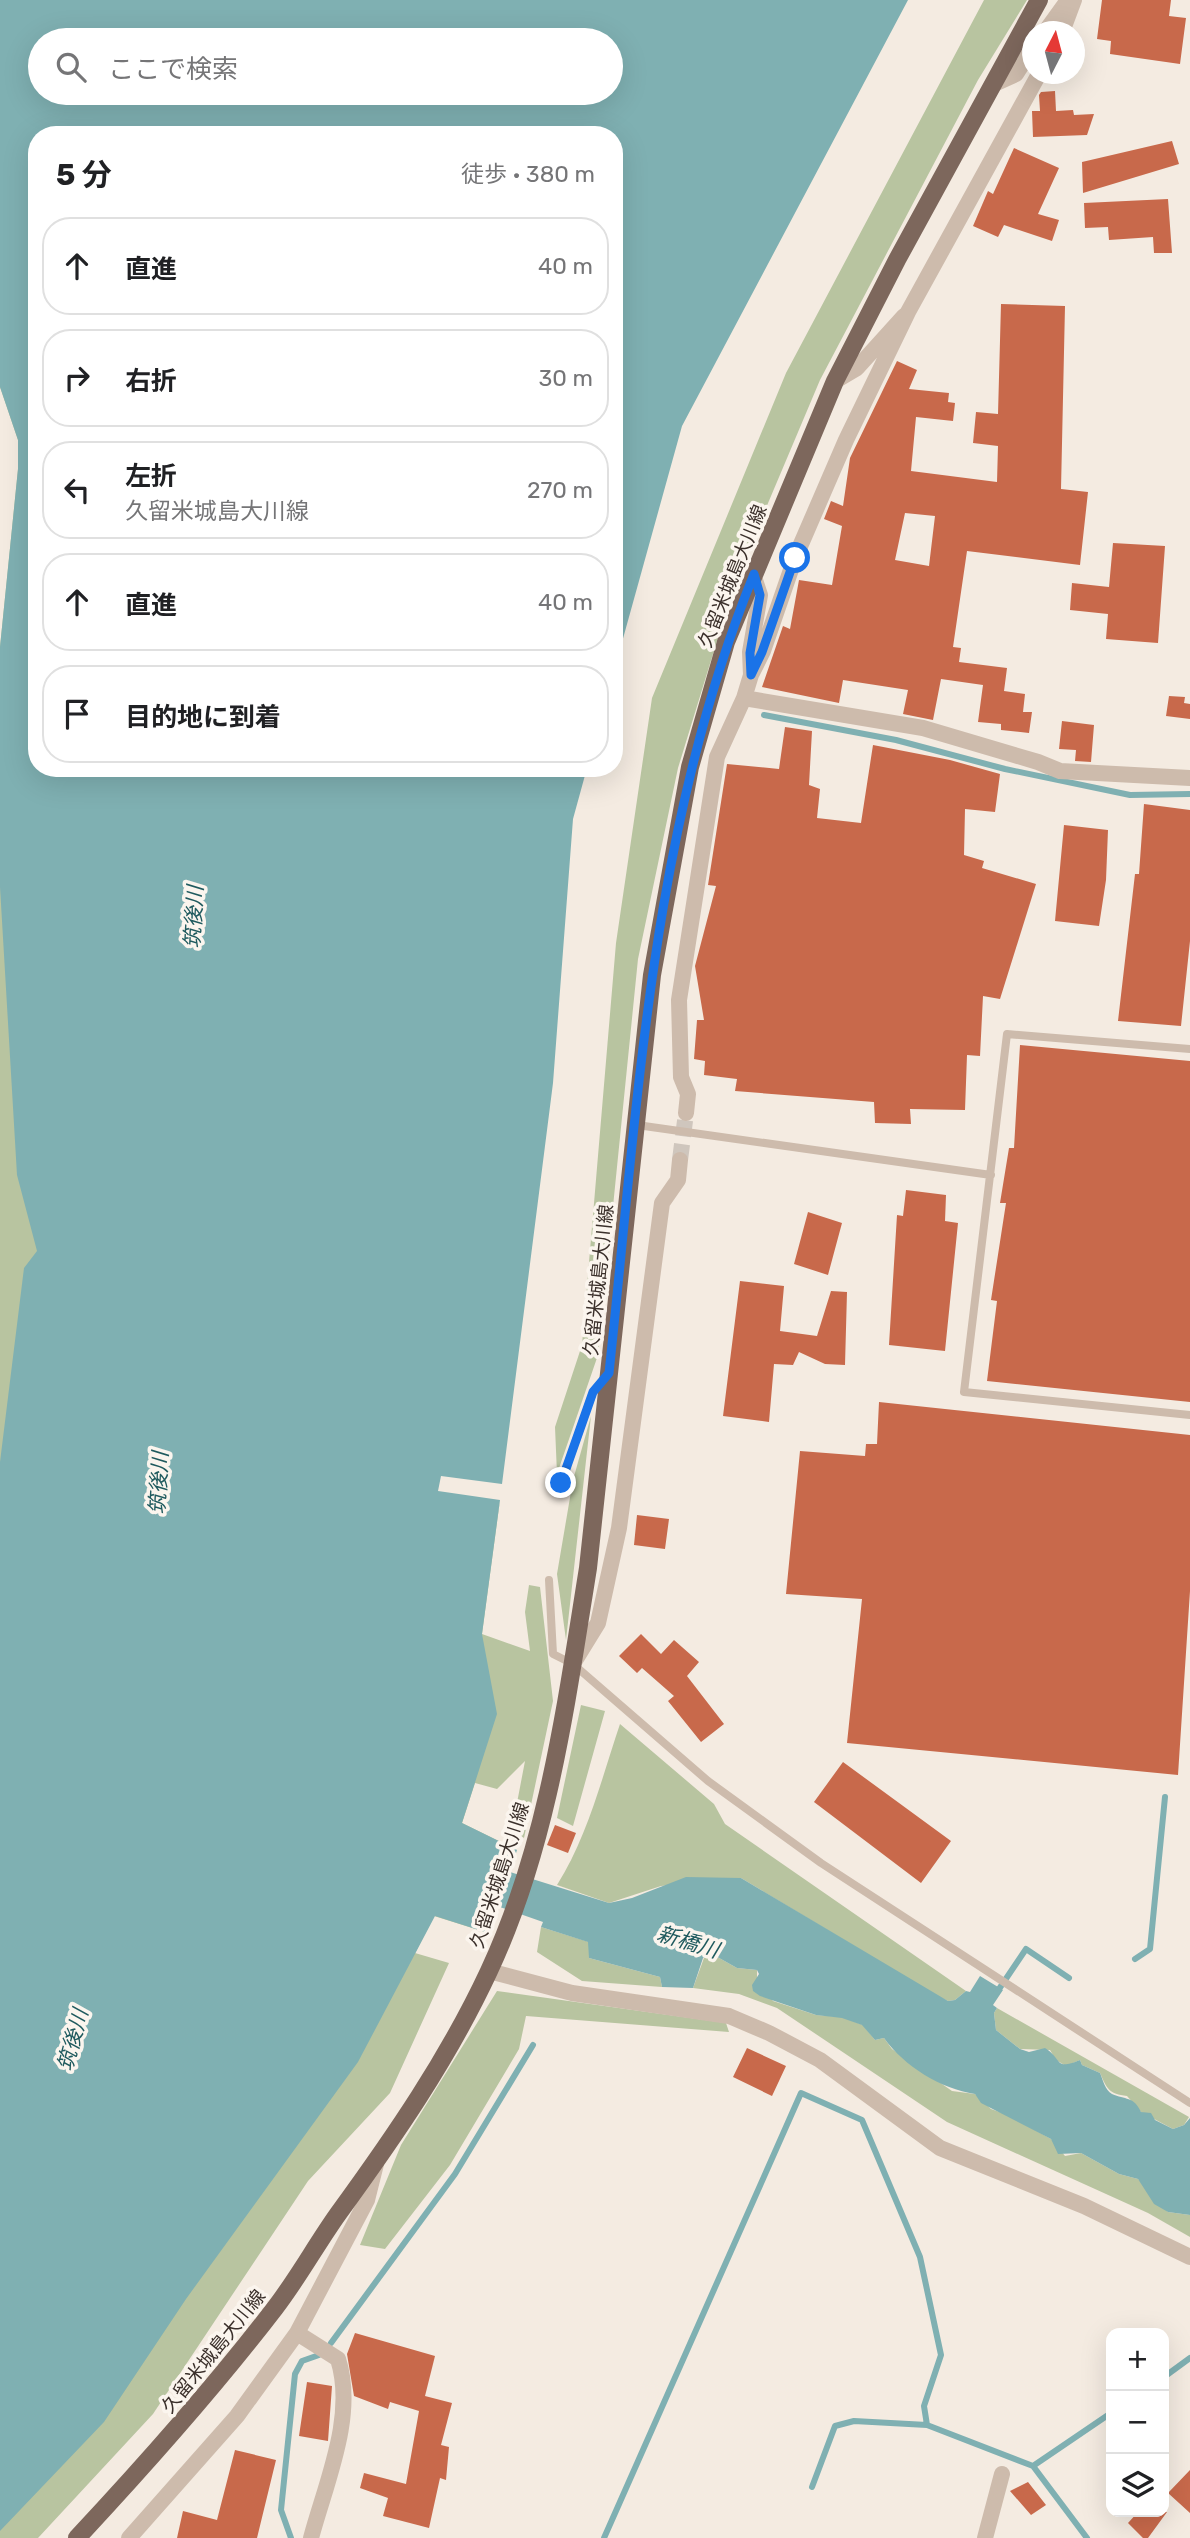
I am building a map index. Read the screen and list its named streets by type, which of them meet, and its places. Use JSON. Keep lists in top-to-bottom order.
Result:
{
  "streets": {
    "main road": ["久留米城島大川線"]
  },
  "water": ["筑後川", "新橋川"],
  "north": "top",
  "page": {
    "search": "ここで検索",
    "heading": ["5 分", "徒歩 · 380 m"],
    "list": [
      ["直進", "40 m"],
      ["右折", "30 m"],
      ["左折", "久留米城島大川線", "270 m"],
      ["直進", "40 m"],
      "目的地に到着"
    ],
    "map_buttons": ["+", "−"]
  }
}
